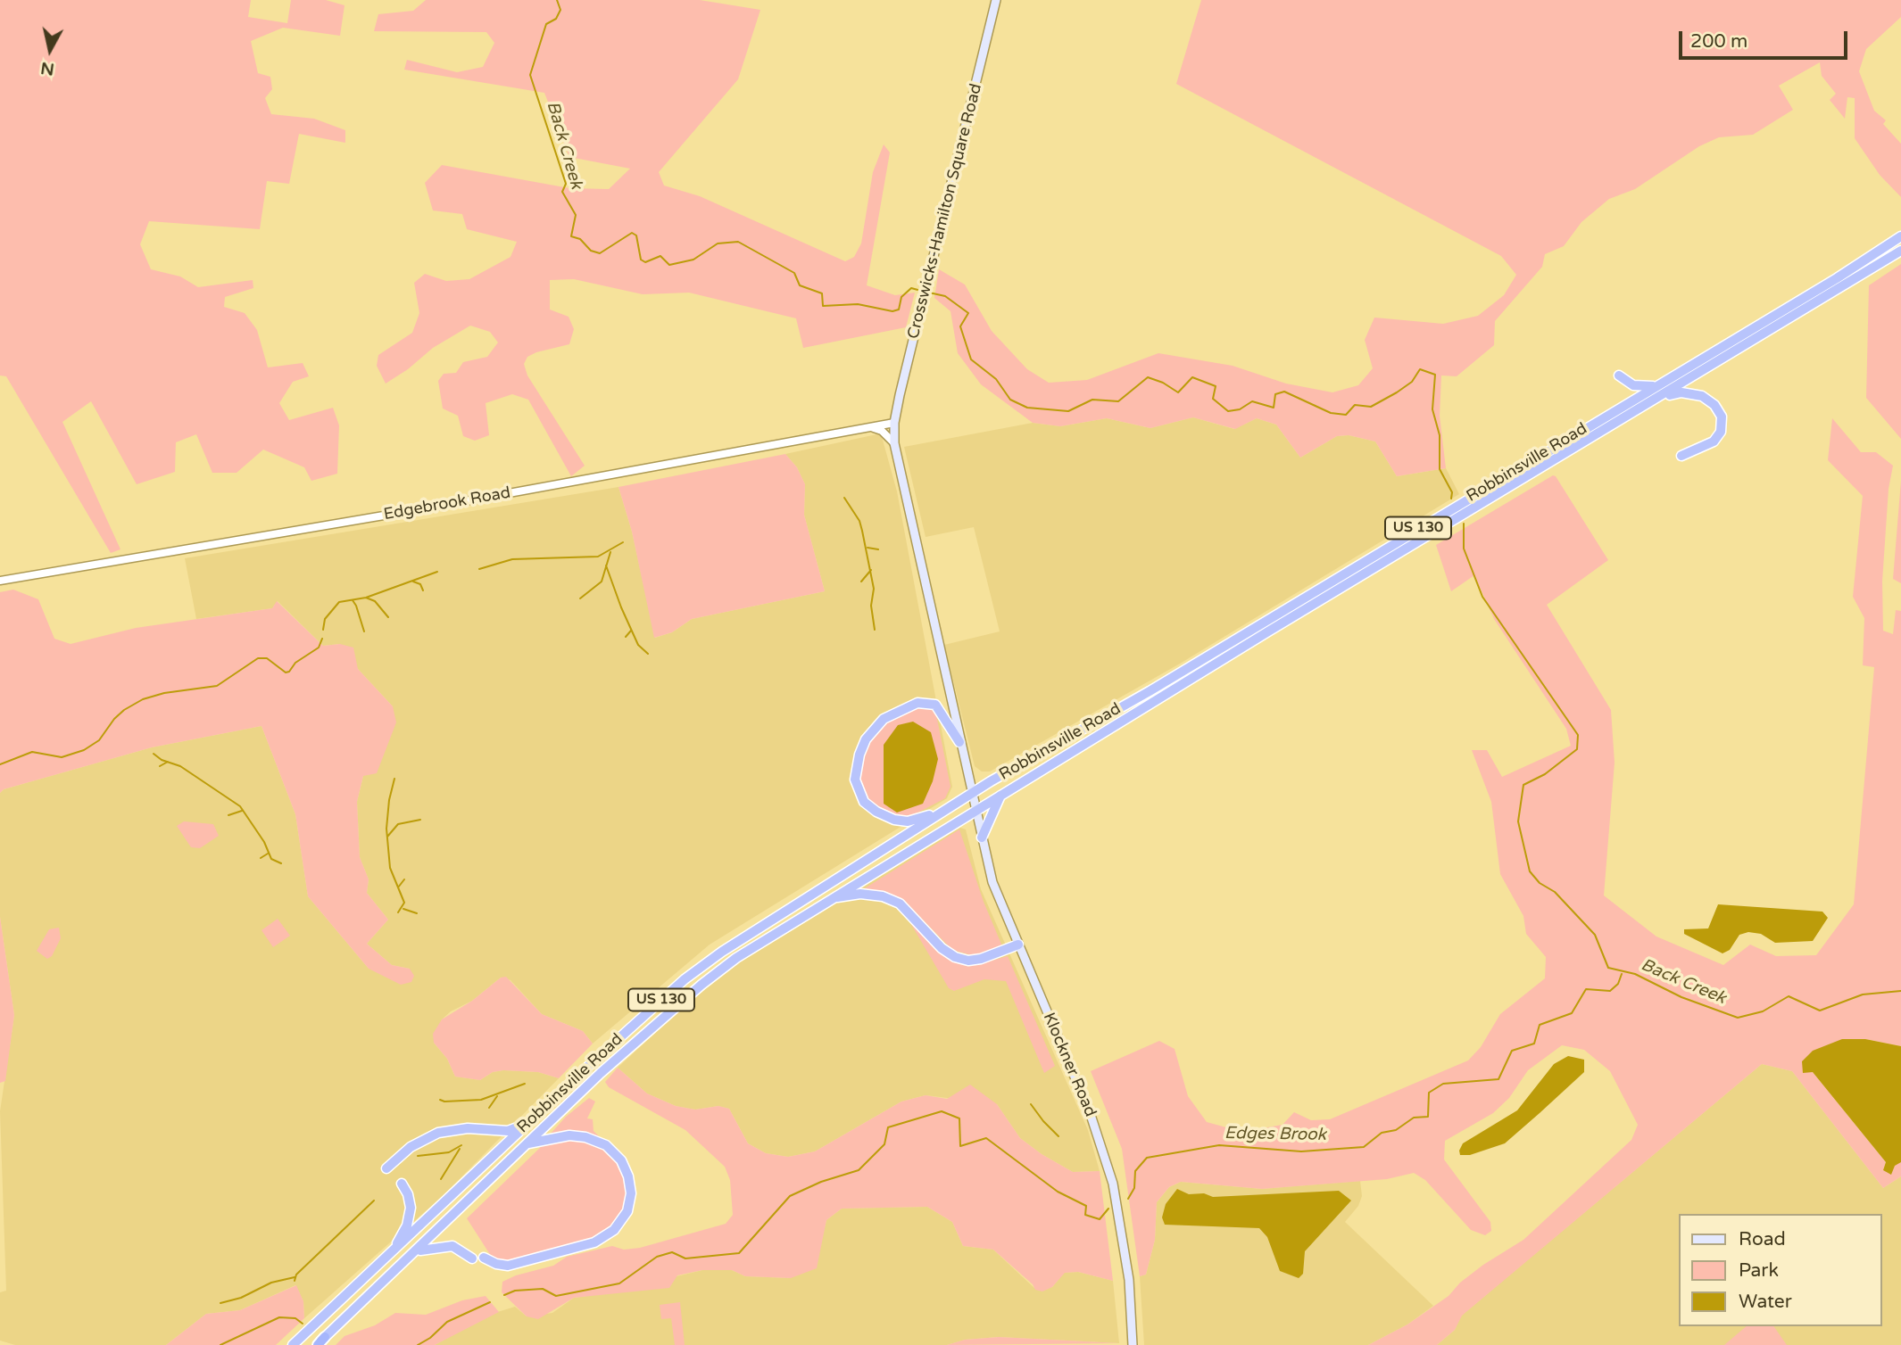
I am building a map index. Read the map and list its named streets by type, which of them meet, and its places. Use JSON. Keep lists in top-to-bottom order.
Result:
{
  "streets": {
    "highway": ["Robbinsville Road", "US 130"],
    "main road": ["Crosswicks-Hamilton Square Road", "Klockner Road"],
    "street": ["Edgebrook Road"]
  },
  "crossings": [
    ["Crosswicks-Hamilton Square Road", "Robbinsville Road"],
    ["Crosswicks-Hamilton Square Road", "Edgebrook Road"],
    ["Crosswicks-Hamilton Square Road", "Klockner Road"],
    ["Robbinsville Road", "Klockner Road"]
  ],
  "water": ["Back Creek", "Edges Brook"],
  "legend": ["Road", "Park", "Water"],
  "scale_bar": "200 m",
  "north": "bottom"
}
